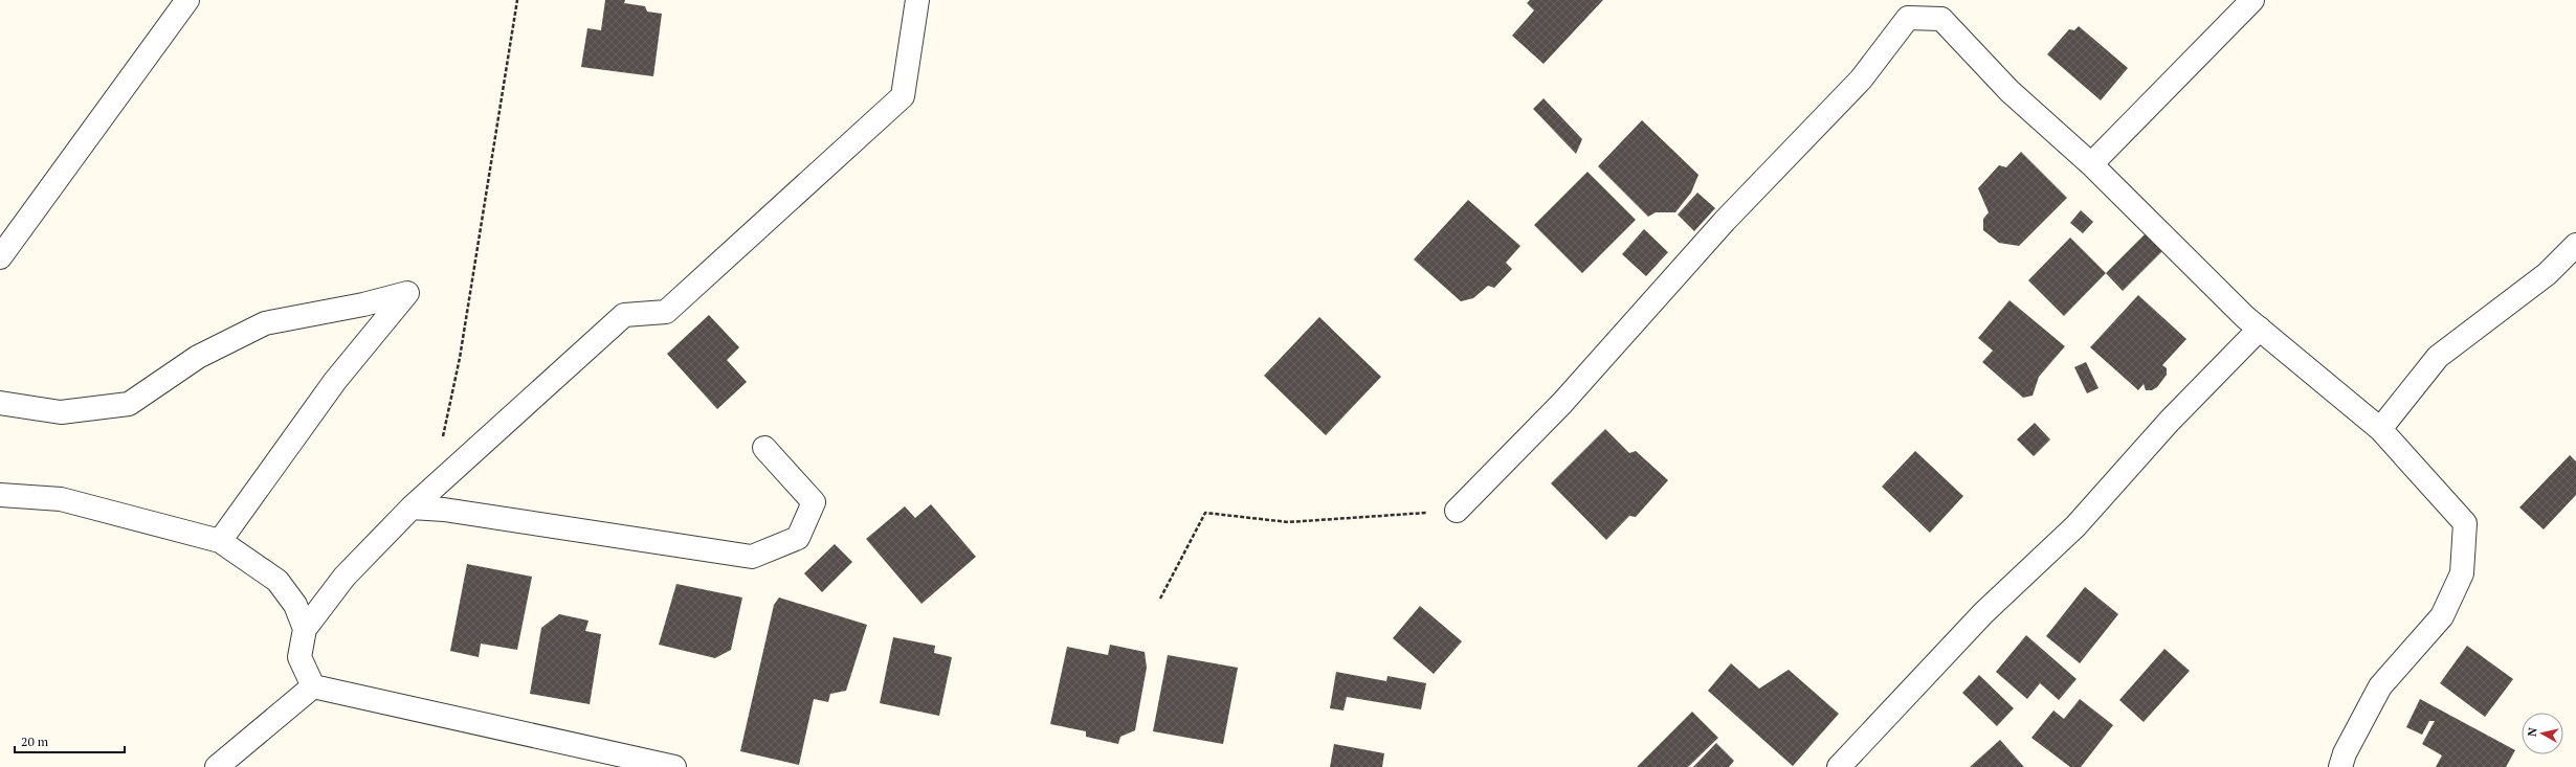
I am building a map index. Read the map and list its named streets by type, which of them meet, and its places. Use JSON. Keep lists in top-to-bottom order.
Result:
{
  "scale_bar": "20 m",
  "north": "left"
}
